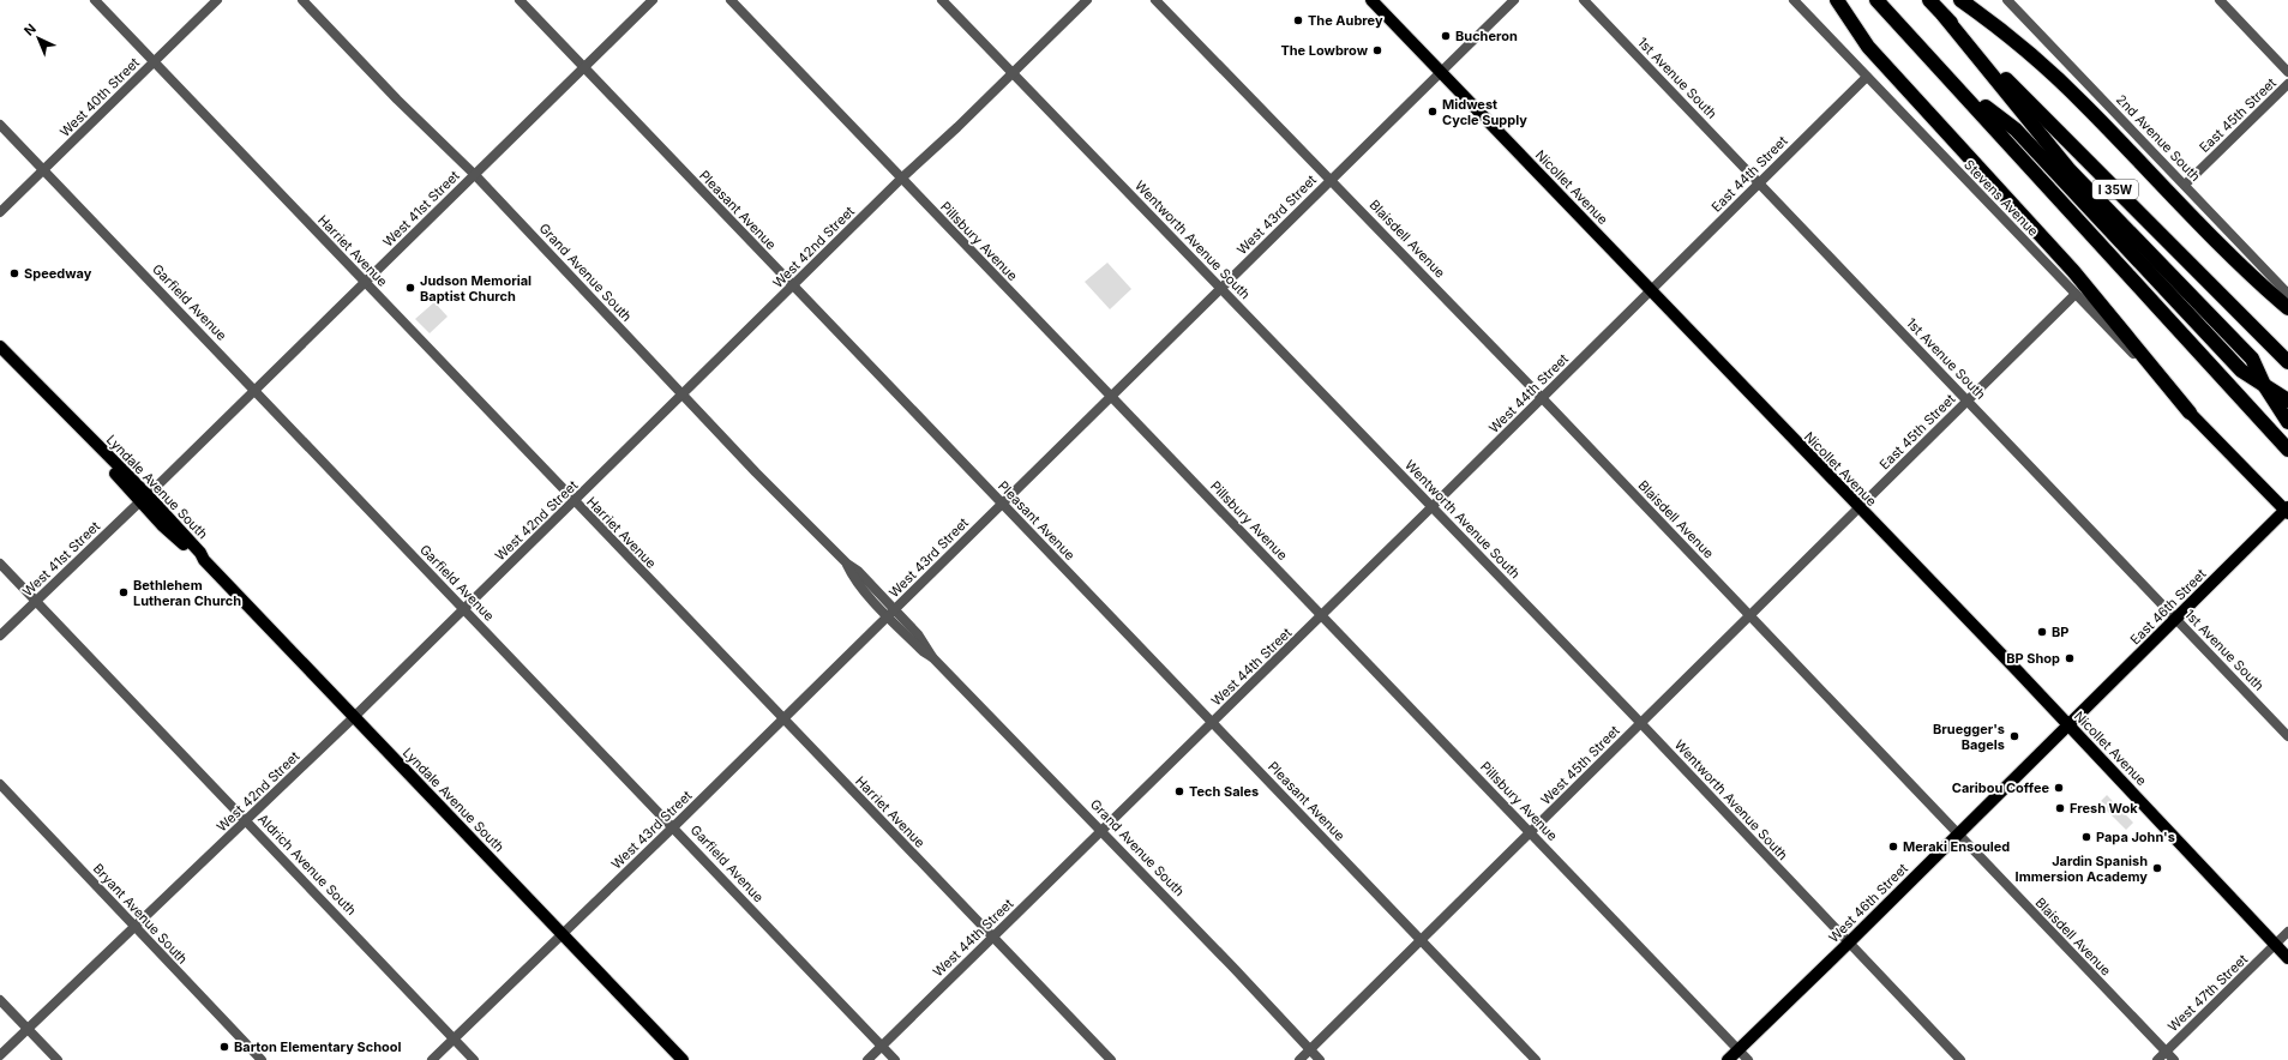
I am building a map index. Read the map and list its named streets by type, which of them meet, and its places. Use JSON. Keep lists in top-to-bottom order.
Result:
{
  "streets": {
    "highway": ["I 35W"],
    "main road": [
      "Nicollet Avenue",
      "Lyndale Avenue South",
      "East 46th Street",
      "West 46th Street"
    ],
    "street": [
      "1st Avenue South",
      "West 40th Street",
      "East 45th Street",
      "2nd Avenue South",
      "East 44th Street",
      "Stevens Avenue",
      "West 41st Street",
      "Pleasant Avenue",
      "West 43rd Street",
      "Blaisdell Avenue",
      "Wentworth Avenue South",
      "Pillsbury Avenue",
      "West 42nd Street",
      "Harriet Avenue",
      "Grand Avenue South",
      "Garfield Avenue",
      "West 44th Street",
      "West 45th Street",
      "Aldrich Avenue South",
      "Bryant Avenue South",
      "West 47th Street"
    ]
  },
  "crossings": [
    ["1st Avenue South", "East 45th Street"],
    ["1st Avenue South", "East 44th Street"],
    ["1st Avenue South", "East 46th Street"],
    ["West 40th Street", "Harriet Avenue"],
    ["West 40th Street", "Garfield Avenue"],
    ["East 45th Street", "2nd Avenue South"],
    ["East 45th Street", "Nicollet Avenue"],
    ["East 45th Street", "Stevens Avenue"],
    ["East 45th Street", "West 45th Street"],
    ["East 44th Street", "Nicollet Avenue"],
    ["East 44th Street", "Stevens Avenue"],
    ["East 44th Street", "West 44th Street"],
    ["Nicollet Avenue", "West 43rd Street"],
    ["Nicollet Avenue", "West 44th Street"],
    ["Nicollet Avenue", "East 46th Street"],
    ["Nicollet Avenue", "West 45th Street"],
    ["Nicollet Avenue", "West 46th Street"],
    ["Nicollet Avenue", "West 47th Street"],
    ["West 41st Street", "Pleasant Avenue"],
    ["West 41st Street", "Harriet Avenue"],
    ["West 41st Street", "Grand Avenue South"],
    ["West 41st Street", "Garfield Avenue"],
    ["West 41st Street", "Lyndale Avenue South"],
    ["West 41st Street", "Aldrich Avenue South"],
    ["Pleasant Avenue", "West 43rd Street"],
    ["Pleasant Avenue", "West 42nd Street"],
    ["Pleasant Avenue", "West 44th Street"],
    ["Pleasant Avenue", "West 45th Street"],
    ["West 43rd Street", "Blaisdell Avenue"],
    ["West 43rd Street", "Wentworth Avenue South"],
    ["West 43rd Street", "Pillsbury Avenue"],
    ["West 43rd Street", "Harriet Avenue"],
    ["West 43rd Street", "Grand Avenue South"],
    ["West 43rd Street", "Garfield Avenue"],
    ["West 43rd Street", "Lyndale Avenue South"],
    ["West 43rd Street", "Aldrich Avenue South"],
    ["Blaisdell Avenue", "West 44th Street"],
    ["Blaisdell Avenue", "West 45th Street"],
    ["Blaisdell Avenue", "West 46th Street"],
    ["Blaisdell Avenue", "West 47th Street"],
    ["Wentworth Avenue South", "West 42nd Street"],
    ["Wentworth Avenue South", "West 44th Street"],
    ["Wentworth Avenue South", "West 45th Street"],
    ["Wentworth Avenue South", "West 46th Street"],
    ["Pillsbury Avenue", "West 42nd Street"],
    ["Pillsbury Avenue", "West 44th Street"],
    ["Pillsbury Avenue", "West 45th Street"],
    ["Pillsbury Avenue", "West 46th Street"],
    ["West 42nd Street", "Harriet Avenue"],
    ["West 42nd Street", "Grand Avenue South"],
    ["West 42nd Street", "Garfield Avenue"],
    ["West 42nd Street", "Lyndale Avenue South"],
    ["West 42nd Street", "Aldrich Avenue South"],
    ["West 42nd Street", "Bryant Avenue South"],
    ["Harriet Avenue", "West 44th Street"],
    ["Grand Avenue South", "West 44th Street"],
    ["Grand Avenue South", "West 45th Street"],
    ["Garfield Avenue", "West 44th Street"],
    ["East 46th Street", "West 46th Street"]
  ],
  "places": [
    "The Aubrey",
    "Bucheron",
    "The Lowbrow",
    "Midwest Cycle Supply",
    "Speedway",
    "Judson Memorial Baptist Church",
    "Bethlehem Lutheran Church",
    "BP",
    "BP Shop",
    "Bruegger's Bagels",
    "Caribou Coffee",
    "Tech Sales",
    "Fresh Wok",
    "Papa John's",
    "Meraki Ensouled",
    "Jardin Spanish Immersion Academy",
    "Barton Elementary School"
  ],
  "north": "top left"
}
